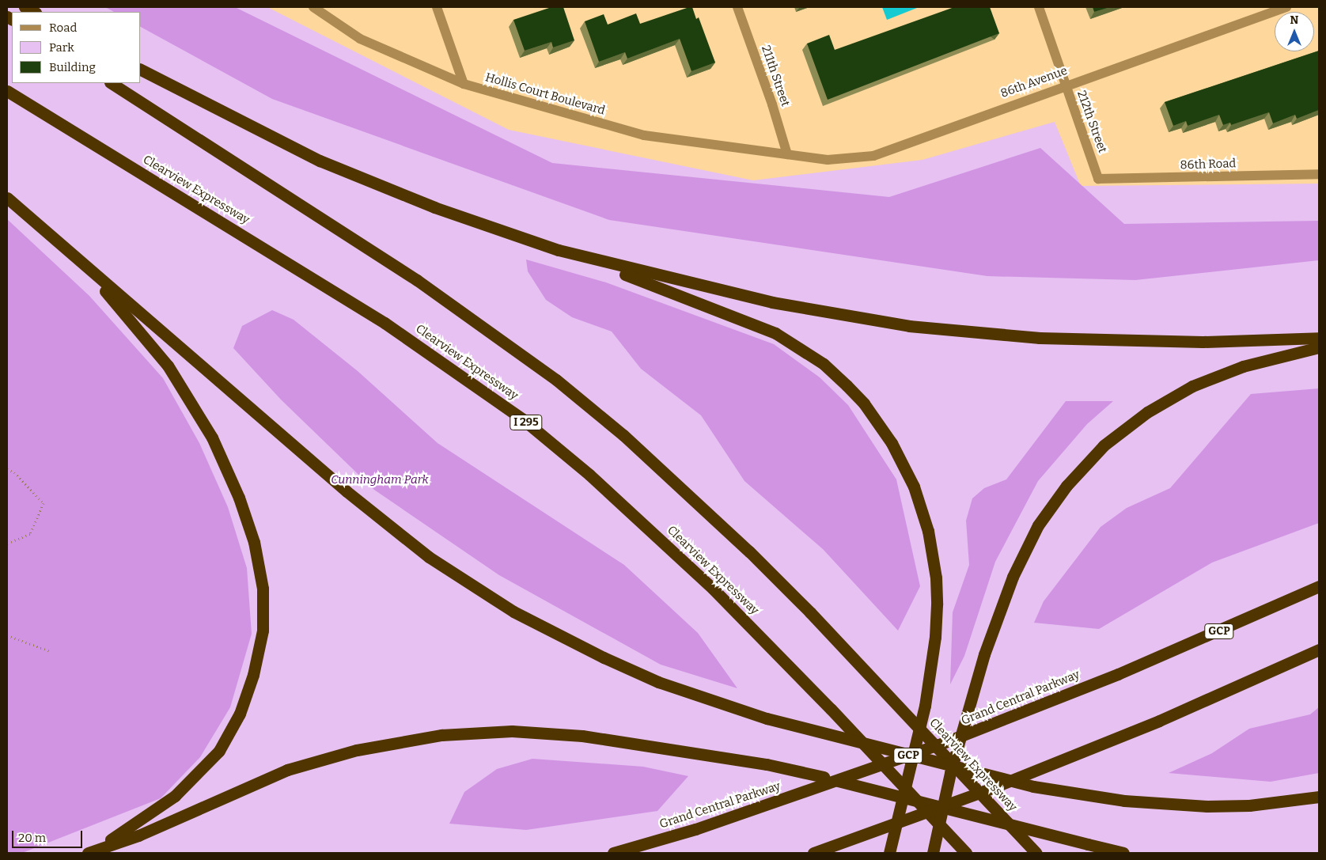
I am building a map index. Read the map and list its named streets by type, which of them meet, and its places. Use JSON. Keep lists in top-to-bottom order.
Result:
{
  "streets": {
    "highway": [
      "Clearview Expressway",
      "I 295",
      "GCP",
      "Grand Central Parkway"
    ],
    "street": [
      "211th Street",
      "86th Avenue",
      "Hollis Court Boulevard",
      "212th Street",
      "86th Road"
    ]
  },
  "crossings": [
    ["211th Street", "86th Avenue"],
    ["211th Street", "Hollis Court Boulevard"],
    ["86th Avenue", "Hollis Court Boulevard"],
    ["86th Avenue", "212th Street"],
    ["212th Street", "86th Road"]
  ],
  "parks": ["Cunningham Park"],
  "legend": ["Road", "Park", "Building"],
  "scale_bar": "20 m",
  "north": "top"
}
